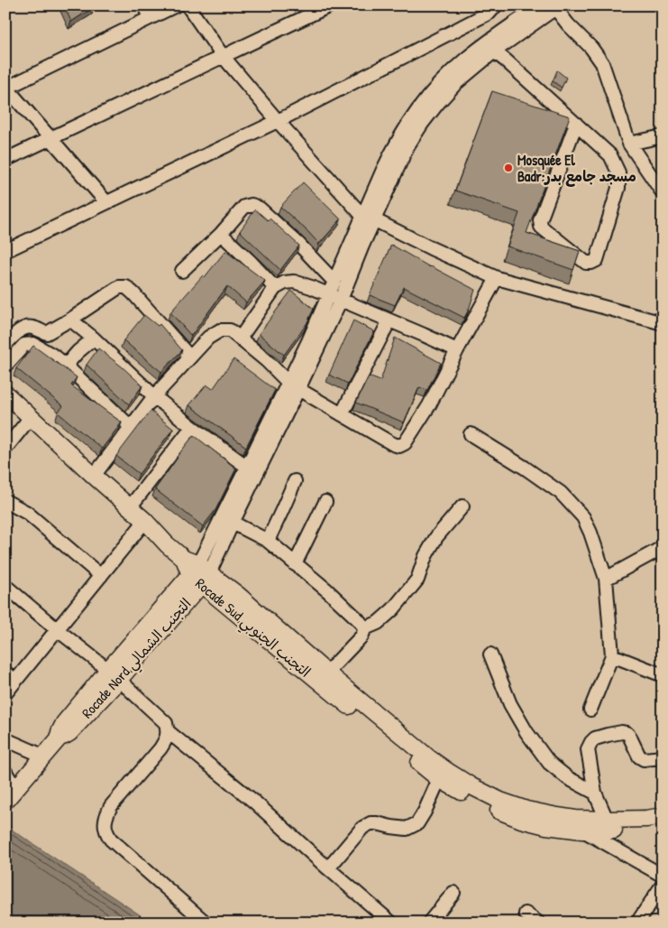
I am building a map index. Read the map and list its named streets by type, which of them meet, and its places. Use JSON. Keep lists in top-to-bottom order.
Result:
{
  "streets": {
    "main road": ["Rocade Sud,التجنب الجنوبي", "Rocade Nord,التجنب الشمالي"]
  },
  "crossings": [
    ["Rocade Sud,التجنب الجنوبي", "Rocade Nord,التجنب الشمالي"]
  ],
  "places": ["Mosquée El Badr;مسجد جامع بدر"]
}
